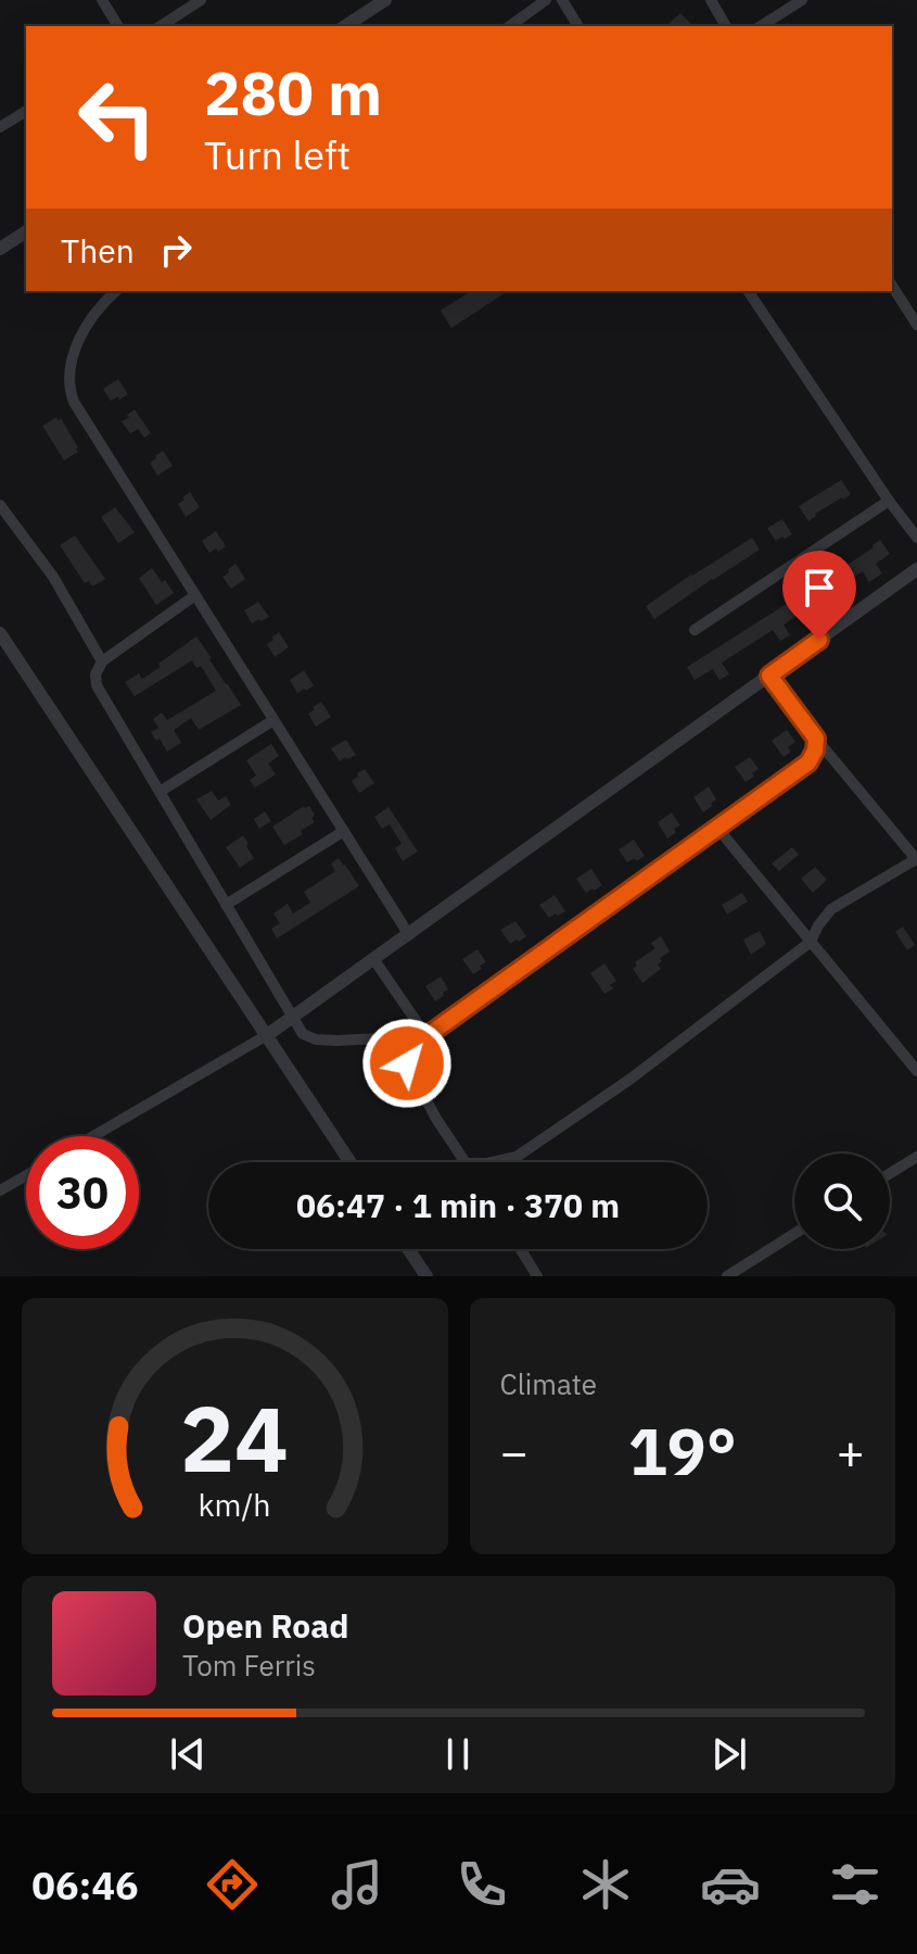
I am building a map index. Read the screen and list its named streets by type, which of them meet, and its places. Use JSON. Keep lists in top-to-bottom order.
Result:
{
  "page": {
    "turn": ["280 m", "Turn left"],
    "then": "Then",
    "limit": "30",
    "trip": "06:47 · 1 min · 370 m",
    "tile": "Climate",
    "heat": ["−", "19°", "+"],
    "song": ["Open Road", "Tom Ferris"],
    "tabs": "06:46",
    "gauge": ["24", "km/h"]
  }
}
